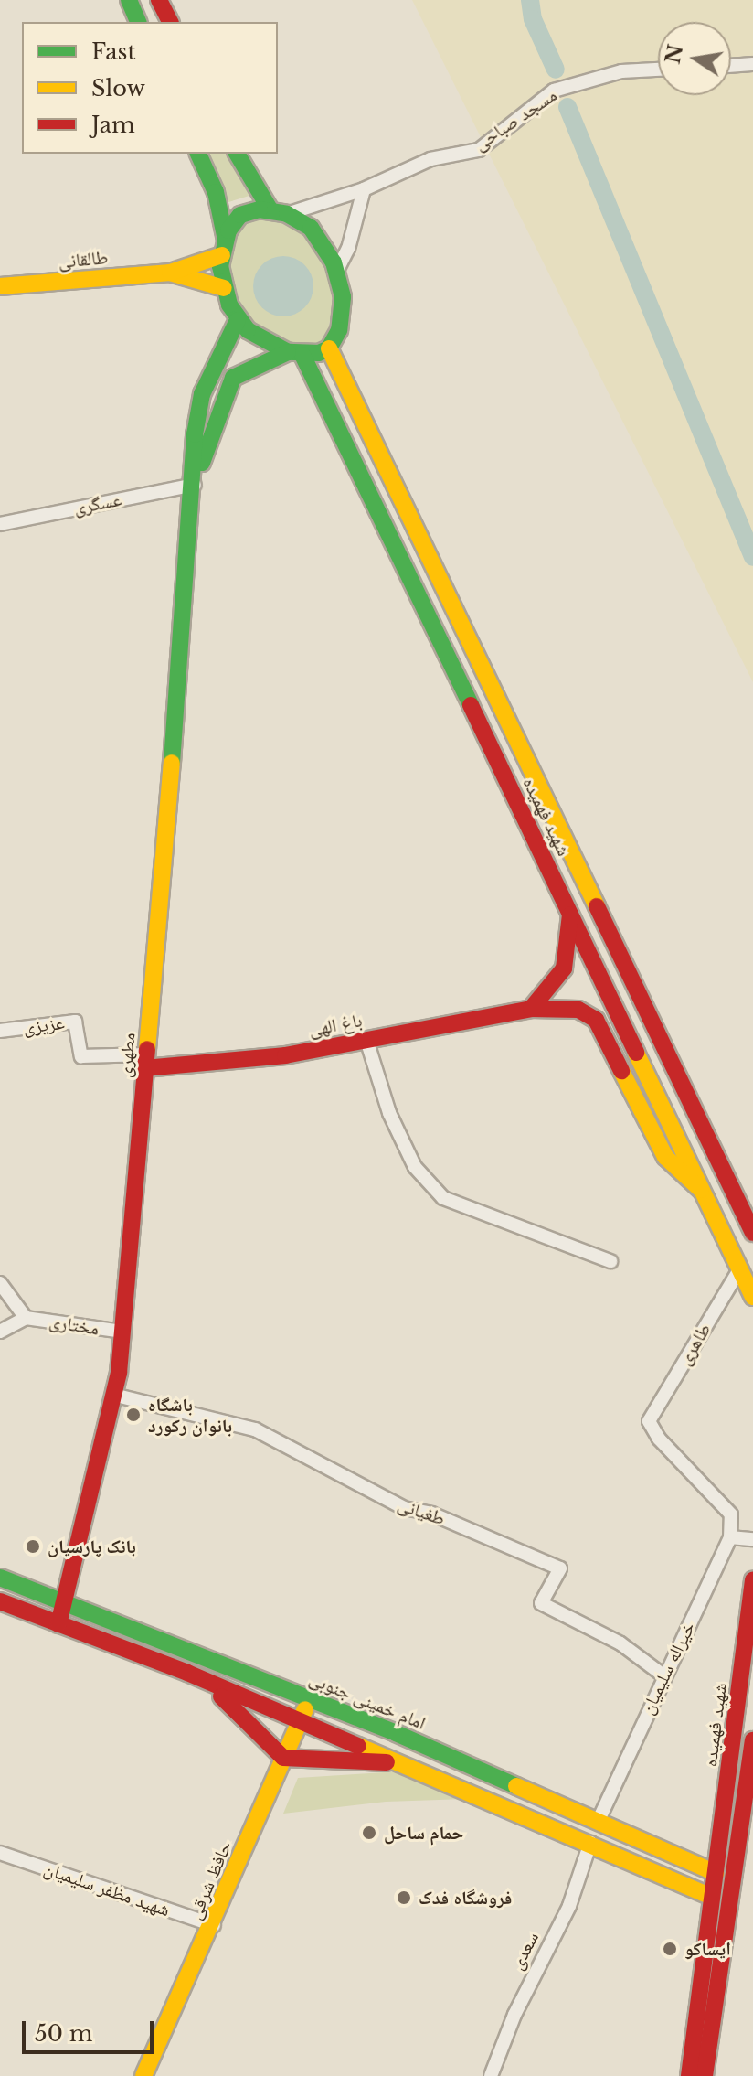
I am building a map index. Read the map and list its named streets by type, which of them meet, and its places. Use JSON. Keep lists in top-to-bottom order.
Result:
{
  "streets": {
    "main road": [
      "طالقانی",
      "شهید فهمیده",
      "باغ الهی",
      "مطهری",
      "امام خمینی جنوبی",
      "حافظ شرقی"
    ],
    "street": [
      "مسجد صباحی",
      "عسگری",
      "عزیزی",
      "مختاری",
      "طاهری",
      "طغیانی",
      "خیراله سلیمیان",
      "شهید مظفر سلیمیان",
      "سعدی"
    ]
  },
  "crossings": [
    ["مسجد صباحی", "شهید فهمیده"],
    ["عسگری", "مطهری"],
    ["شهید فهمیده", "باغ الهی"],
    ["شهید فهمیده", "طاهری"],
    ["شهید فهمیده", "امام خمینی جنوبی"],
    ["عزیزی", "باغ الهی"],
    ["عزیزی", "مطهری"],
    ["باغ الهی", "مطهری"],
    ["مطهری", "مختاری"],
    ["مطهری", "طغیانی"],
    ["مطهری", "امام خمینی جنوبی"],
    ["طاهری", "خیراله سلیمیان"],
    ["طغیانی", "خیراله سلیمیان"],
    ["خیراله سلیمیان", "امام خمینی جنوبی"],
    ["امام خمینی جنوبی", "حافظ شرقی"],
    ["حافظ شرقی", "شهید مظفر سلیمیان"]
  ],
  "places": [
    "باشگاه بانوان رکورد",
    "بانک پارسیان",
    "حمام ساحل",
    "فروشگاه فدک",
    "ایساکو"
  ],
  "legend": ["Fast", "Slow", "Jam"],
  "scale_bar": "50 m",
  "north": "left"
}
